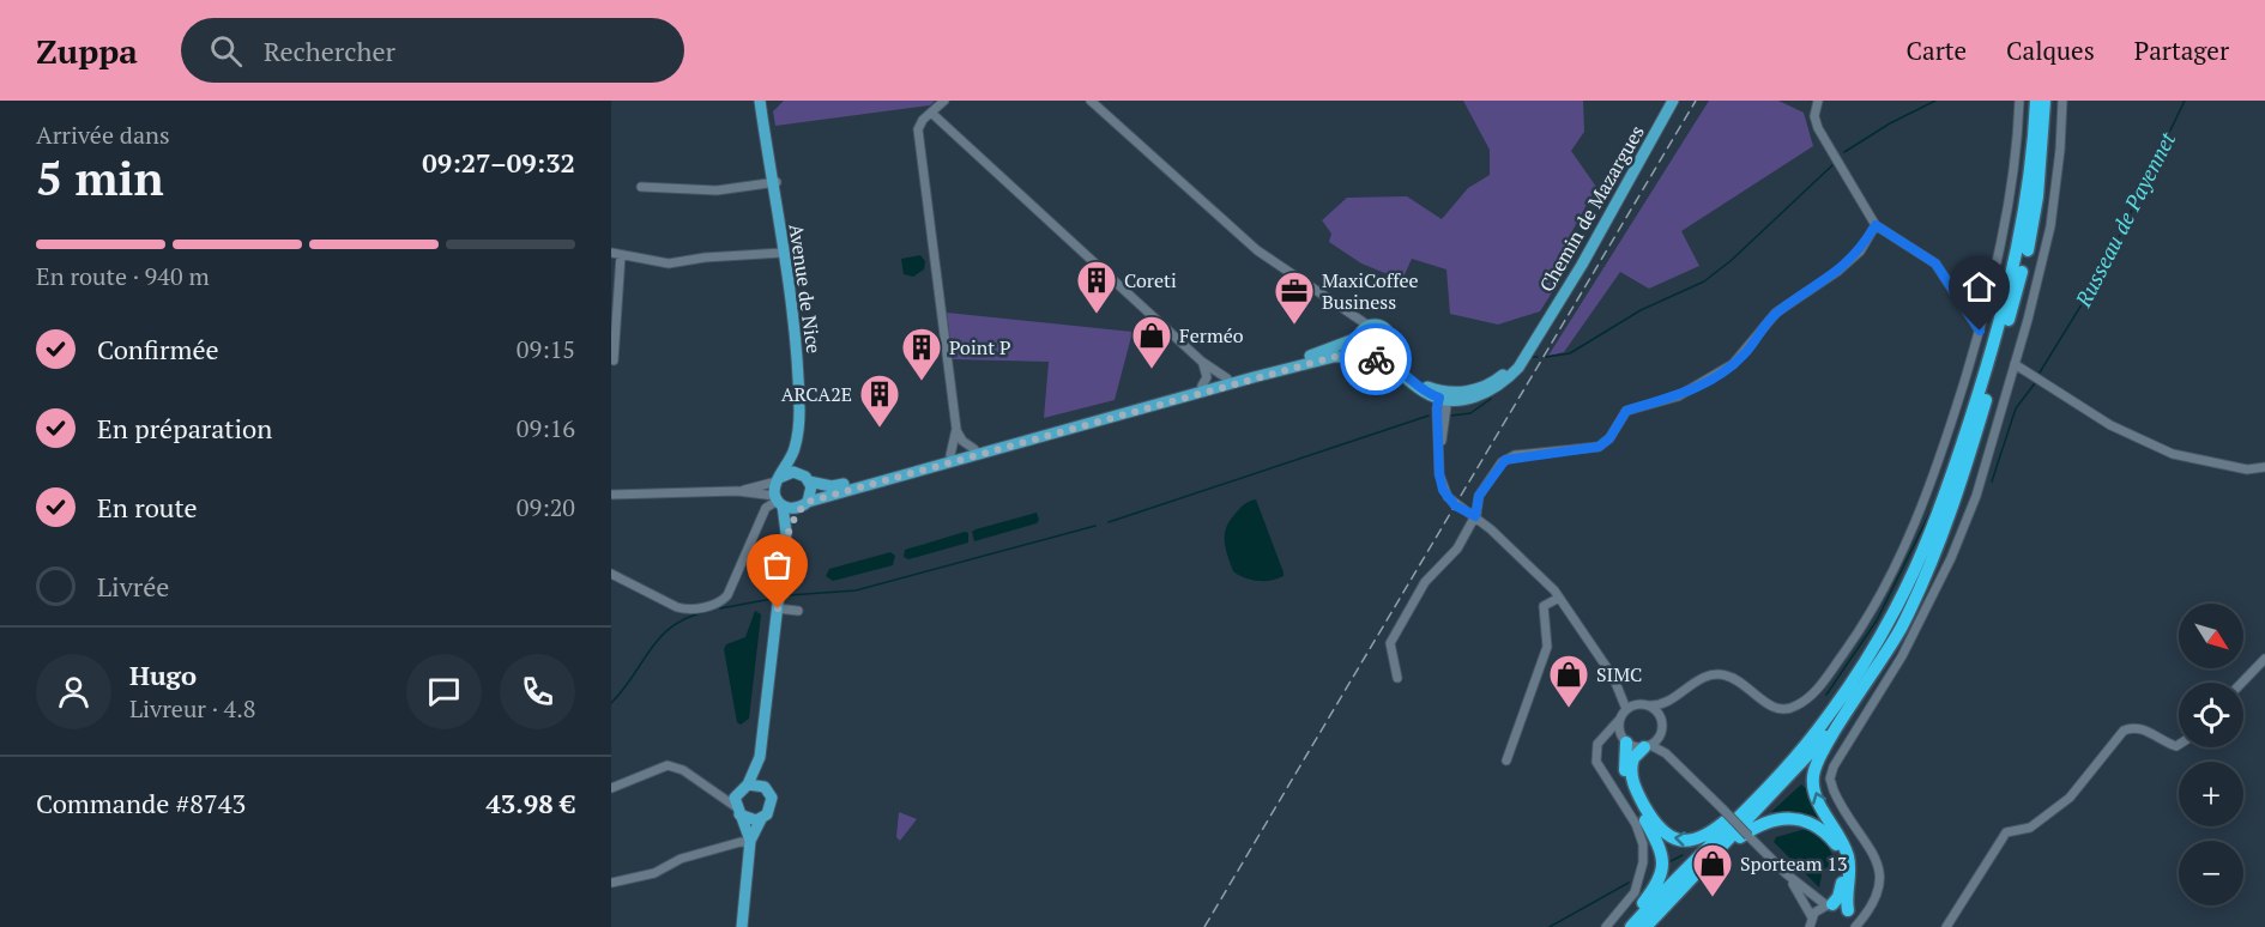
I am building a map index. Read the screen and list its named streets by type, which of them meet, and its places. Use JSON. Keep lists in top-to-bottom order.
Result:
{
  "streets": {
    "main road": ["Chemin de Mazargues", "Avenue de Nice"]
  },
  "water": ["Russeau de Payennet"],
  "places": {
    "building": ["Coreti", "Point P", "ARCA2E"],
    "office": ["MaxiCoffee Business"],
    "shop": ["Ferméo", "SIMC", "Sporteam 13"]
  },
  "north": "bottom right",
  "page": {
    "header": "Zuppa",
    "search": "Rechercher",
    "nav": ["Carte", "Calques", "Partager"],
    "heading": ["5 min", "Arrivée dans", "09:27–09:32"],
    "panel": [
      "Hugo",
      "Livreur · 4.8",
      "Commande #8743",
      "43.98 €"
    ],
    "bar": "En route · 940 m",
    "list": [
      ["Confirmée", "09:15"],
      ["En préparation", "09:16"],
      ["En route", "09:20"],
      "Livrée"
    ],
    "map_buttons": ["+", "−"]
  }
}
